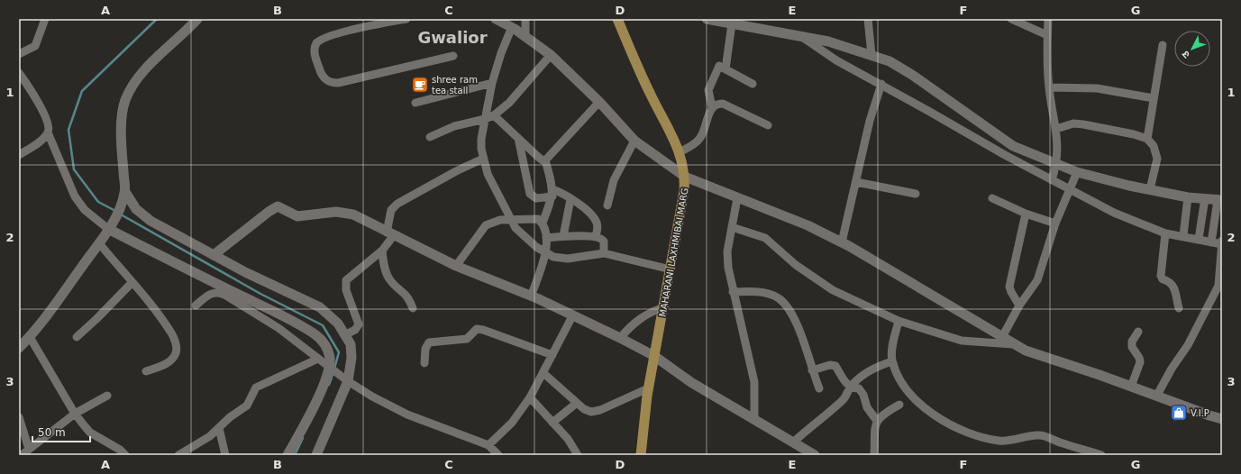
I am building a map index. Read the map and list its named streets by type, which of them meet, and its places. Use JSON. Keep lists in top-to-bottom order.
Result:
{
  "streets": {
    "main road": ["MAHARANI LAXHMIBAI MARG"]
  },
  "districts": ["Gwalior"],
  "places": {
    "cafe": ["shree ram tea stall"],
    "shop": ["V.I.P"]
  },
  "scale_bar": "50 m",
  "north": "bottom left",
  "grid": {
    "columns": [
      "A",
      "B",
      "C",
      "D",
      "E",
      "F",
      "G"
    ],
    "rows": ["1", "2", "3"]
  }
}
